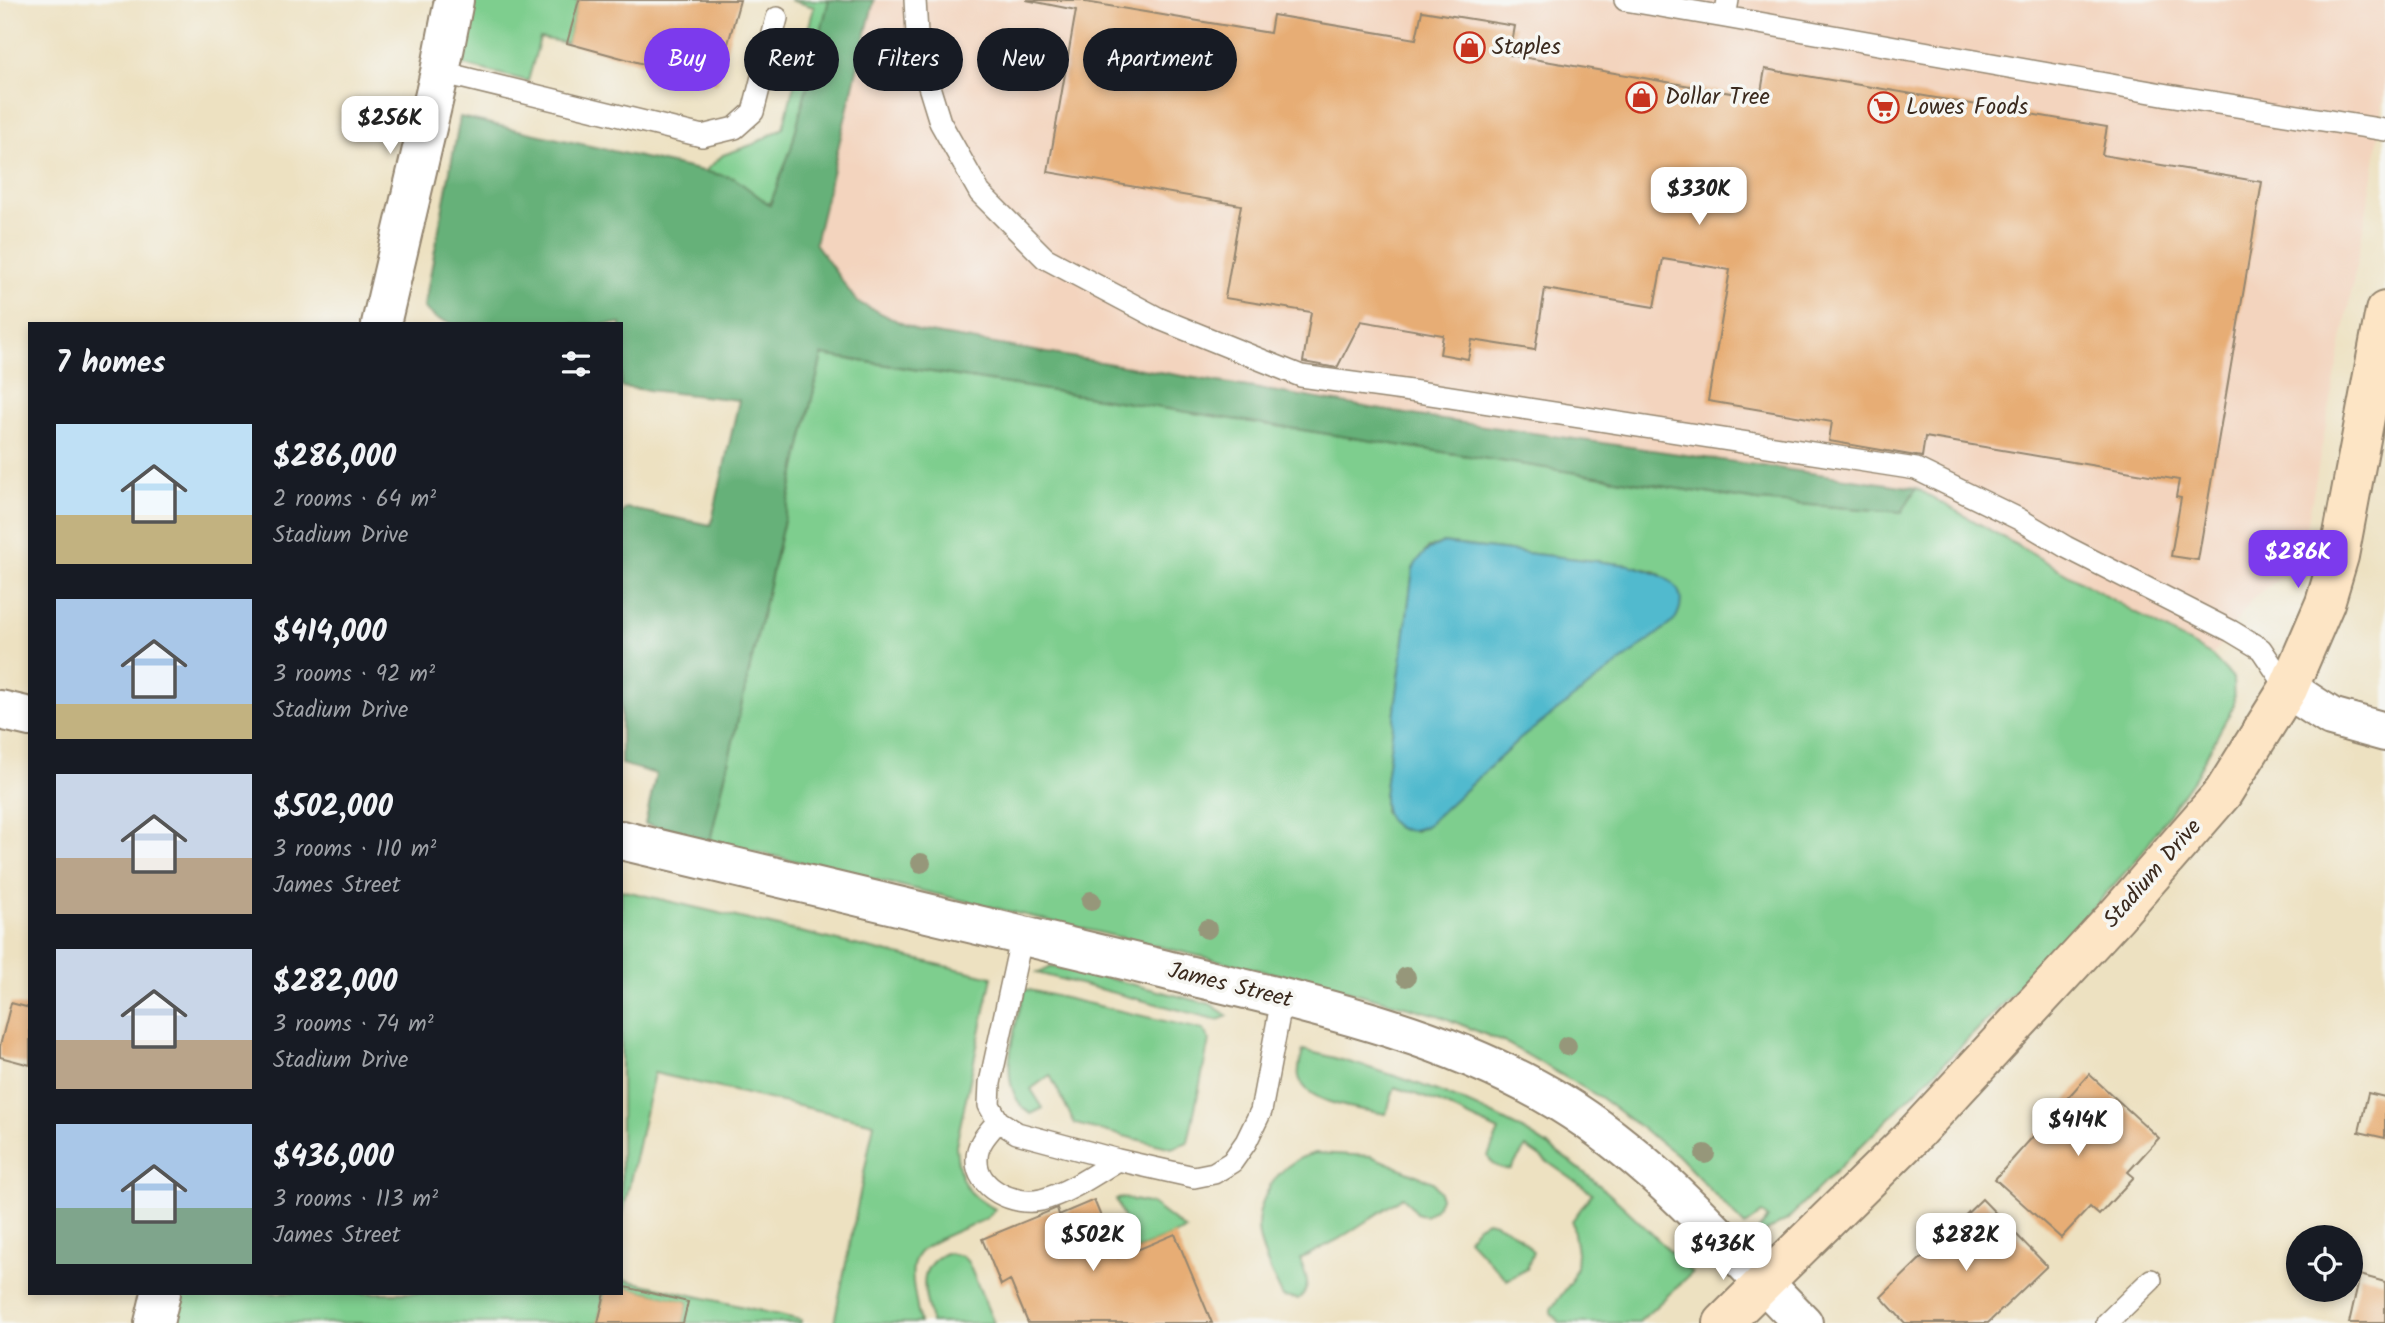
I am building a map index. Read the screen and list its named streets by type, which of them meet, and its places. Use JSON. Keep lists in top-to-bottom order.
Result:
{
  "streets": {
    "street": ["Stadium Drive", "James Street"]
  },
  "crossings": [
    ["Stadium Drive", "James Street"]
  ],
  "places": {
    "shop": ["Staples", "Dollar Tree"],
    "supermarket": ["Lowes Foods"]
  },
  "page": {
    "chip": [
      "Buy",
      "Rent",
      "Filters",
      "New",
      "Apartment"
    ],
    "price": [
      "$256K",
      "$330K",
      "$286K",
      "$414K",
      "$502K",
      "$282K",
      "$436K"
    ],
    "heading": "7 homes",
    "list": [
      {
        "name": "$286,000",
        "note": "2 rooms · 64 m² · Stadium Drive"
      },
      {
        "name": "$414,000",
        "note": "3 rooms · 92 m² · Stadium Drive"
      },
      {
        "name": "$502,000",
        "note": "3 rooms · 110 m² · James Street"
      },
      {
        "name": "$282,000",
        "note": "3 rooms · 74 m² · Stadium Drive"
      },
      {
        "name": "$436,000",
        "note": "3 rooms · 113 m² · James Street"
      }
    ]
  }
}
